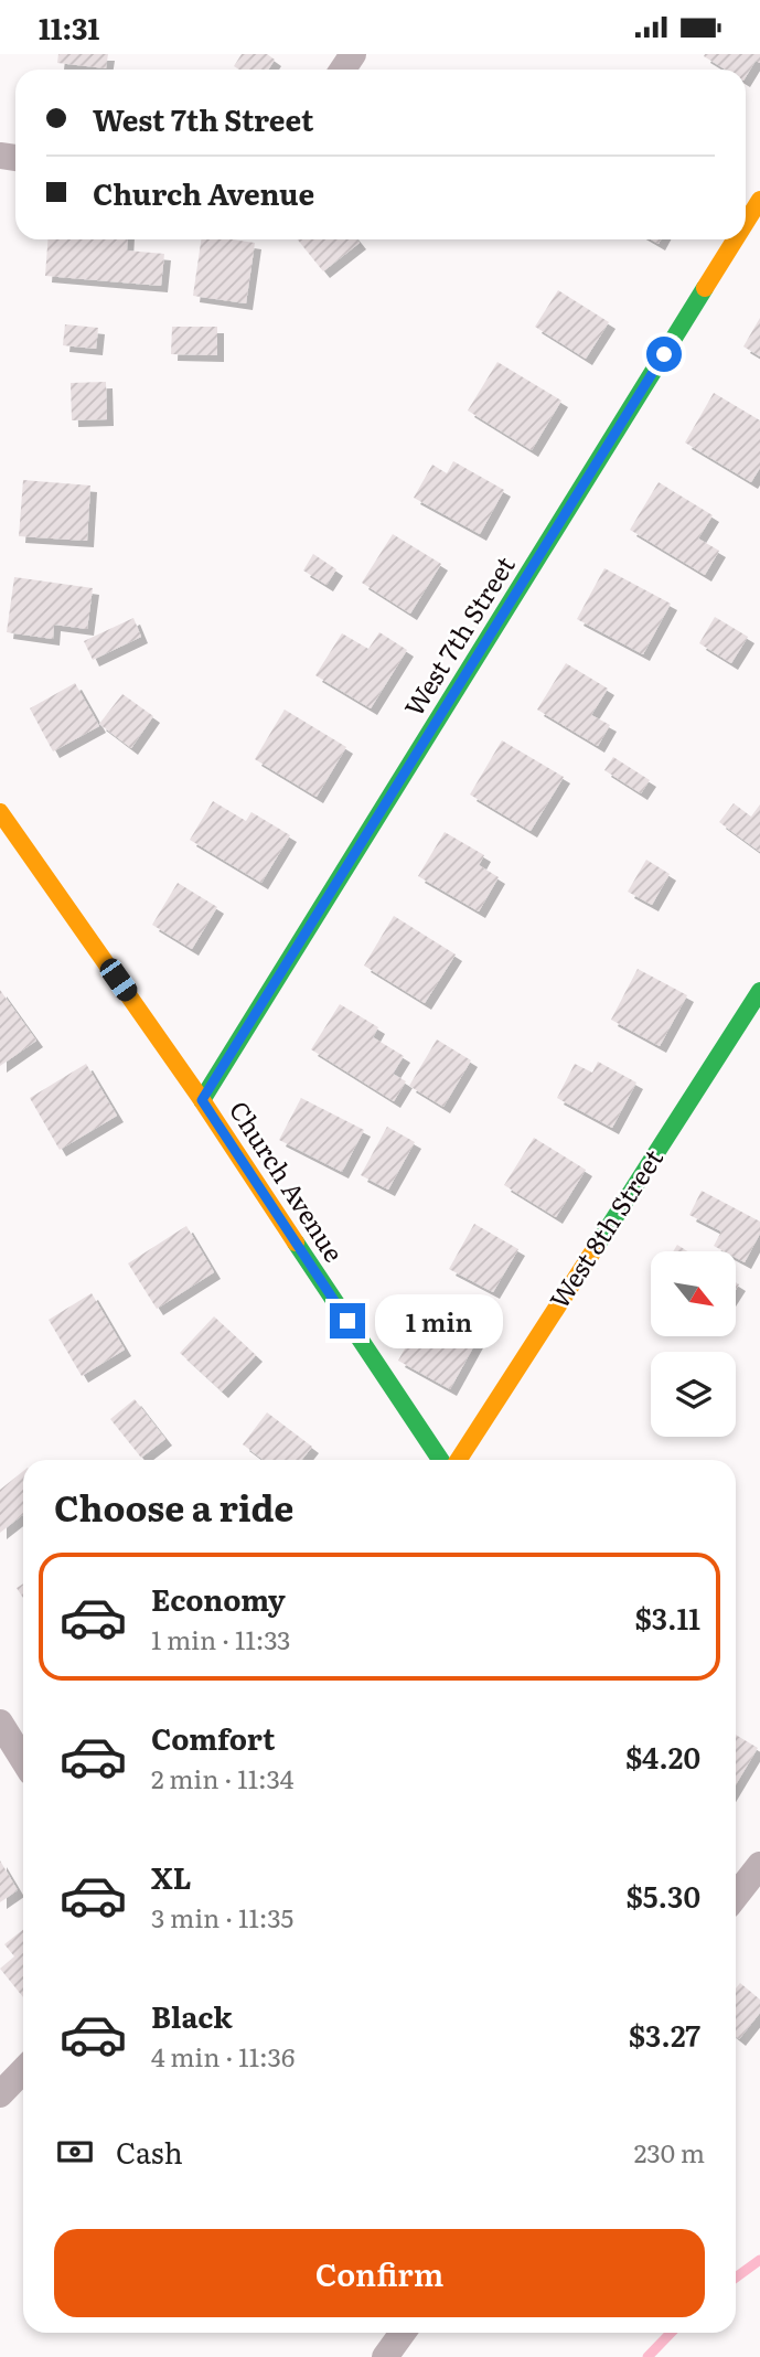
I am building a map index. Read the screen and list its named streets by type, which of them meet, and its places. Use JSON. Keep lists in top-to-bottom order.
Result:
{
  "streets": {
    "street": ["West 7th Street", "Church Avenue", "West 8th Street"]
  },
  "crossings": [
    ["West 7th Street", "Church Avenue"]
  ],
  "north": "bottom right",
  "page": {
    "status": "11:31",
    "banner": ["West 7th Street", "Church Avenue"],
    "bubble": "1 min",
    "heading": "Choose a ride",
    "list": [
      {
        "name": "Economy",
        "note": "1 min · 11:33",
        "value": "$3.11"
      },
      {
        "name": "Comfort",
        "note": "2 min · 11:34",
        "value": "$4.20"
      },
      {
        "name": "XL",
        "note": "3 min · 11:35",
        "value": "$5.30"
      },
      {
        "name": "Black",
        "note": "4 min · 11:36",
        "value": "$3.27"
      }
    ],
    "pay": ["Cash", "230 m"],
    "buttons": "Confirm"
  }
}
